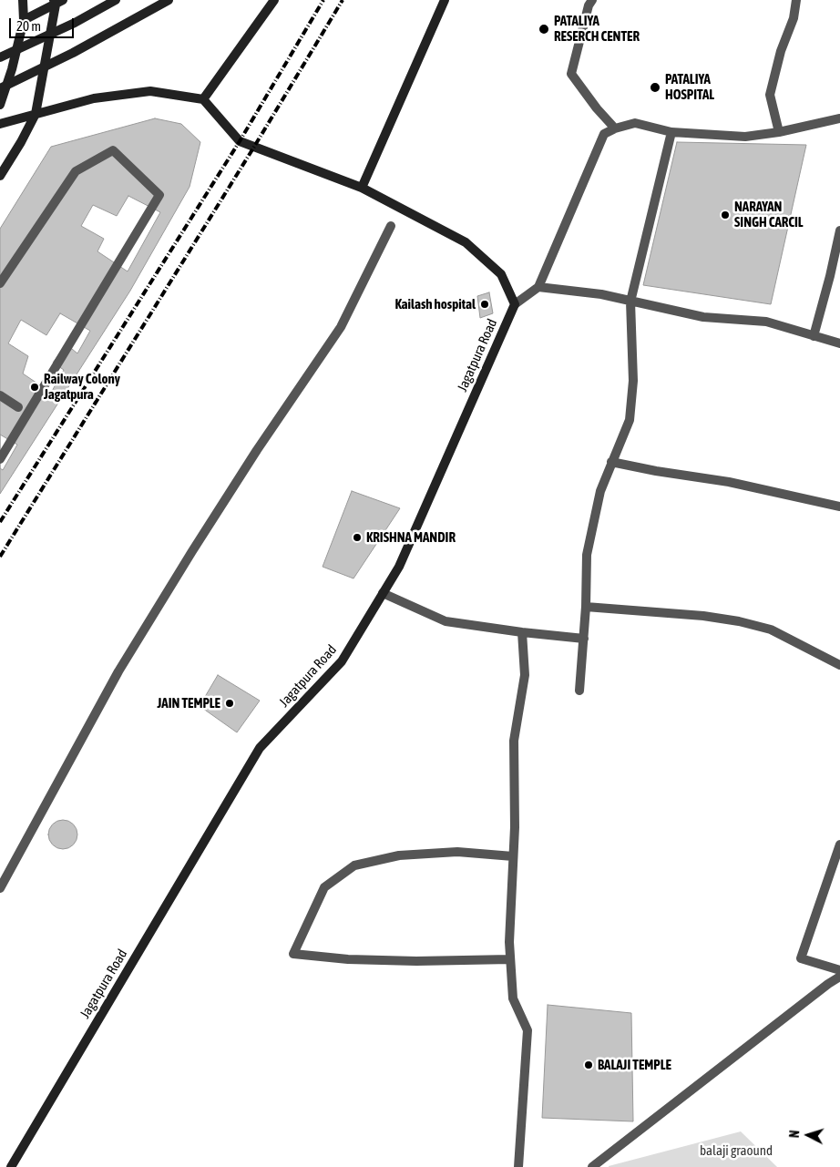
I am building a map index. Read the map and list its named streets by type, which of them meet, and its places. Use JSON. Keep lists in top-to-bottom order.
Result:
{
  "streets": {
    "street": ["Jagatpura Road"]
  },
  "parks": ["balaji graound"],
  "places": [
    "PATALIYA RESERCH CENTER",
    "PATALIYA HOSPITAL",
    "NARAYAN SINGH CARCIL",
    "Kailash hospital",
    "Railway Colony Jagatpura",
    "KRISHNA MANDIR",
    "JAIN TEMPLE",
    "BALAJI TEMPLE"
  ],
  "scale_bar": "20 m",
  "north": "left"
}
